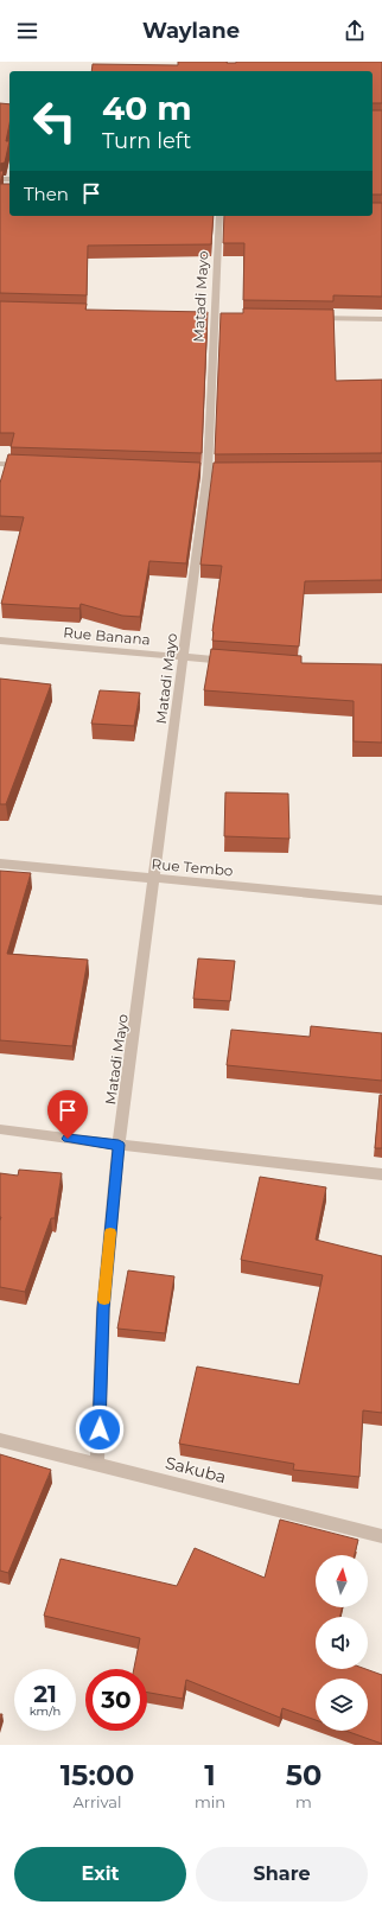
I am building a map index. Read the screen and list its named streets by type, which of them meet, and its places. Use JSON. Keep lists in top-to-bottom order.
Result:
{
  "streets": {
    "street": [
      "Matadi Mayo",
      "Rue Banana",
      "Rue Tembo",
      "Sakuba"
    ]
  },
  "crossings": [
    ["Matadi Mayo", "Rue Banana"],
    ["Matadi Mayo", "Rue Tembo"],
    ["Matadi Mayo", "Sakuba"]
  ],
  "north": "top",
  "page": {
    "header": "Waylane",
    "turn": ["40 m", "Turn left"],
    "then": "Then",
    "speed": "21 km/h",
    "limit": "30",
    "eta": [
      "15:00",
      "Arrival",
      "1",
      "min",
      "50",
      "m"
    ],
    "buttons": ["Exit", "Share"]
  }
}
